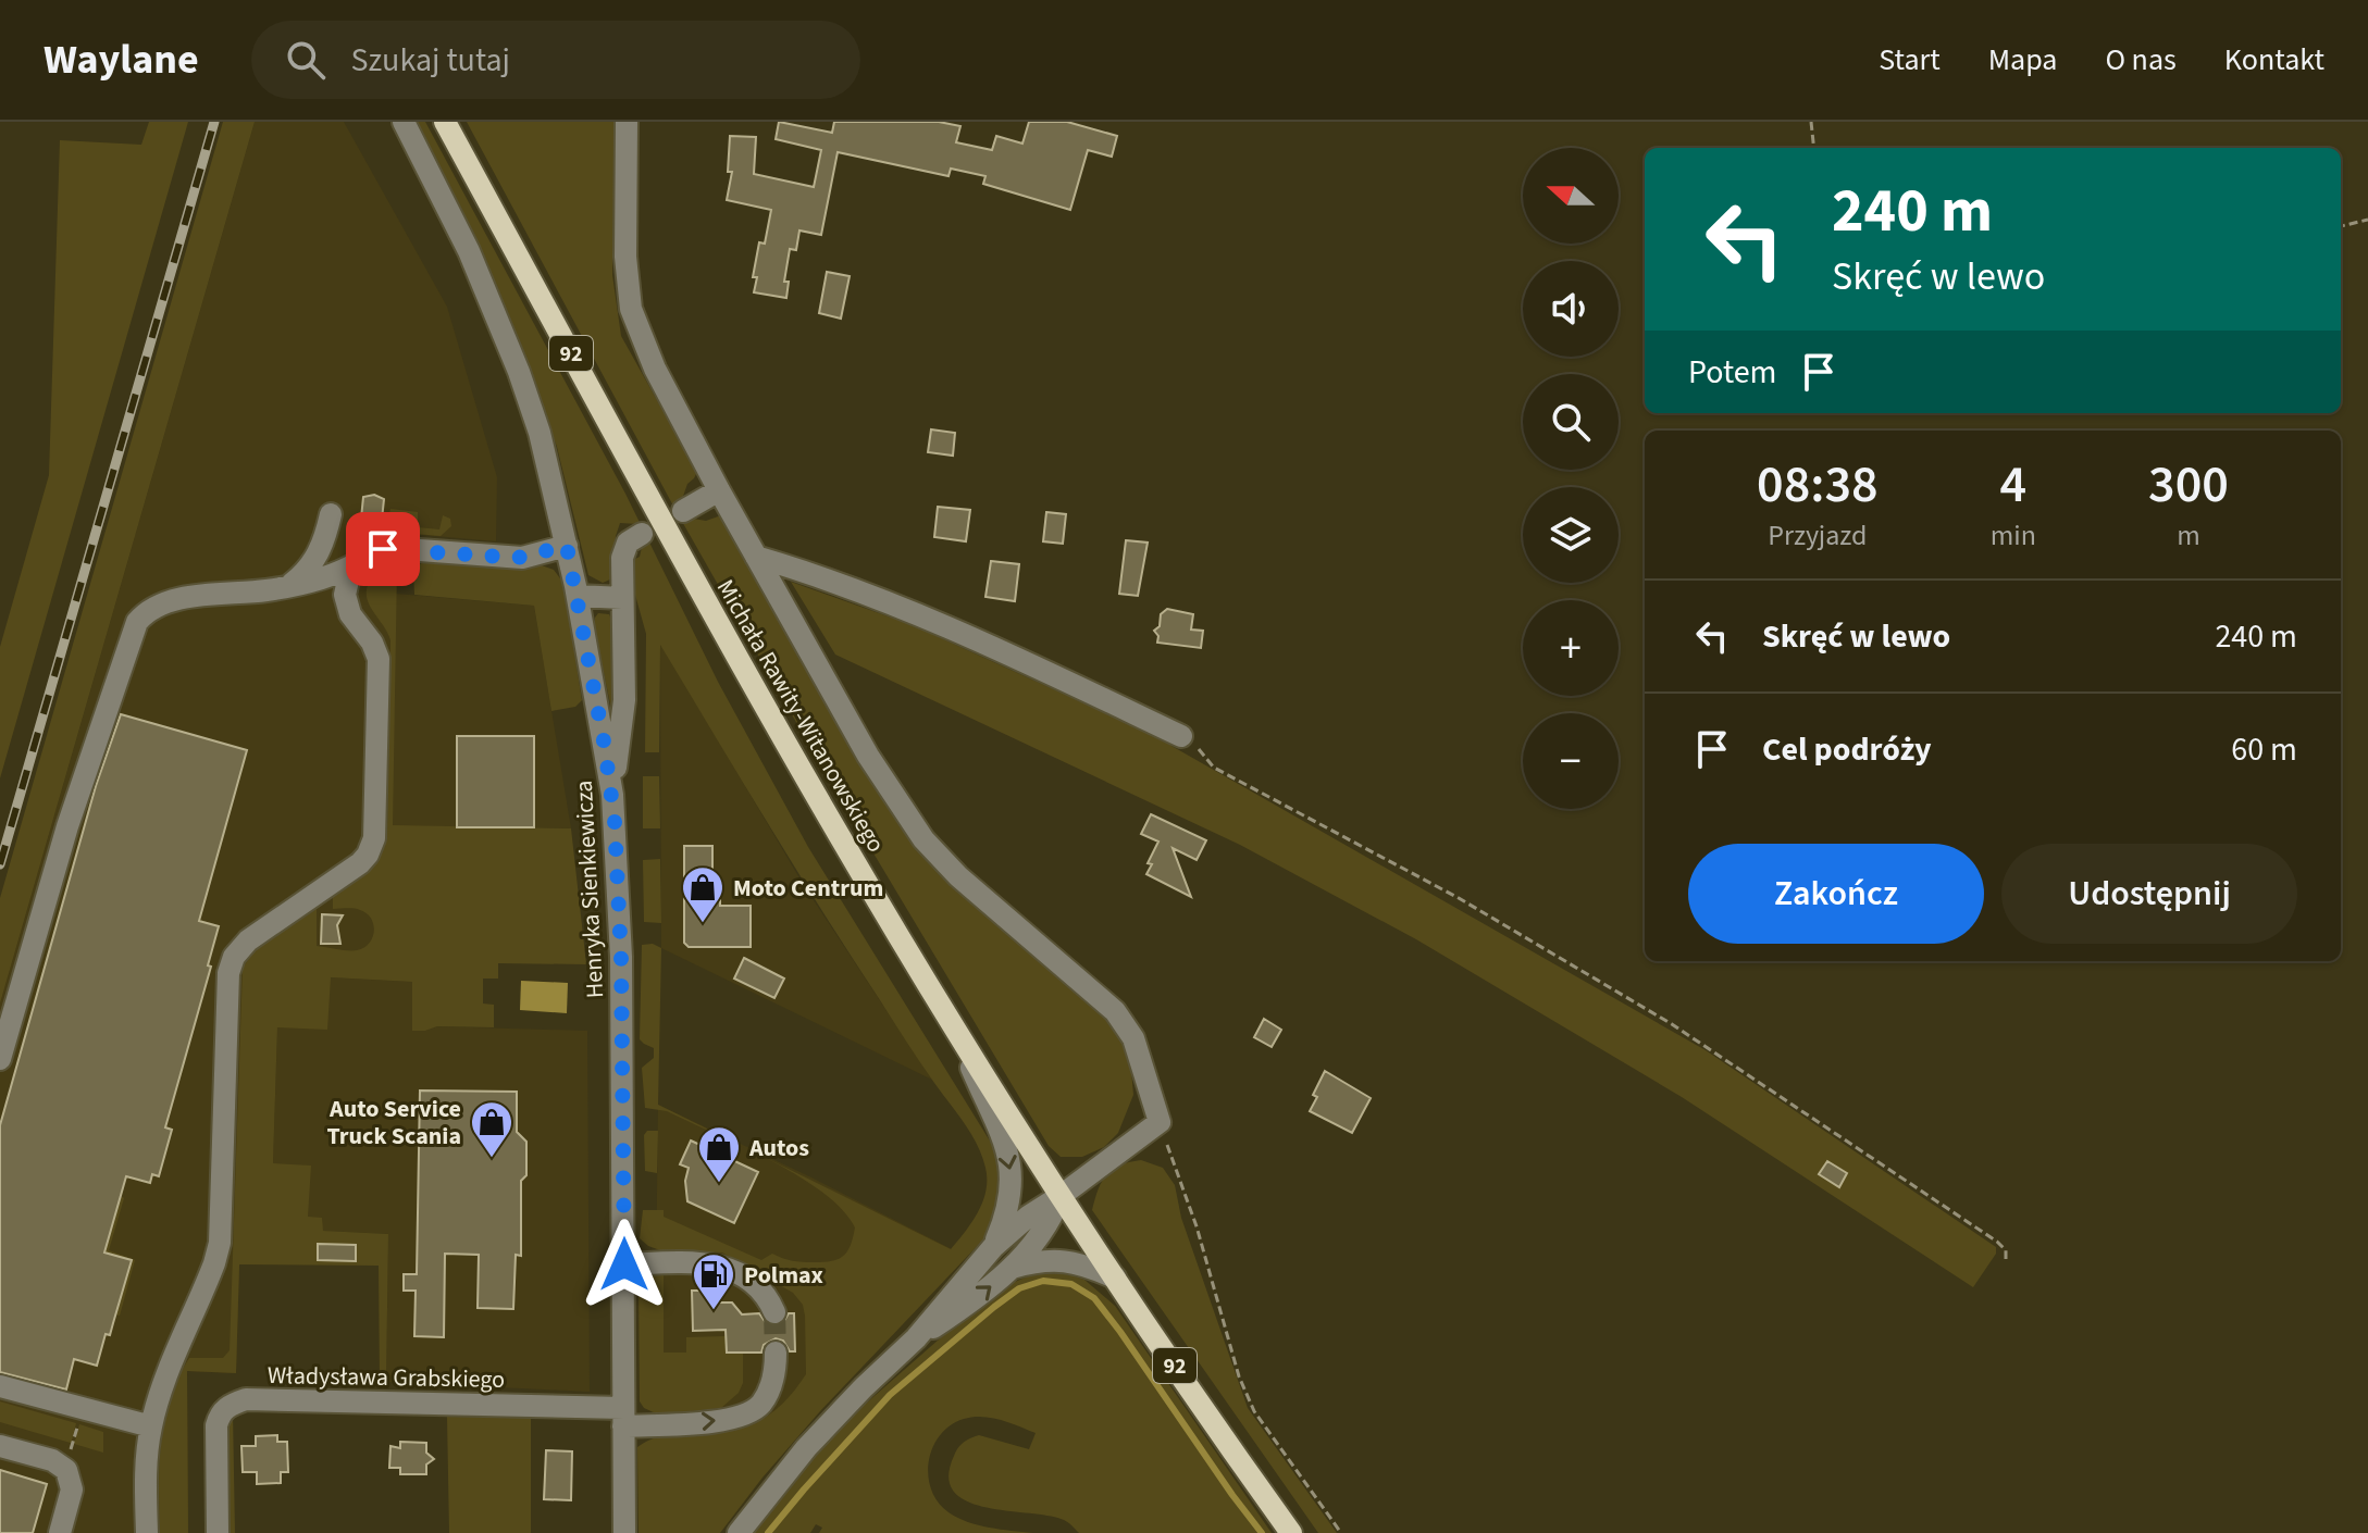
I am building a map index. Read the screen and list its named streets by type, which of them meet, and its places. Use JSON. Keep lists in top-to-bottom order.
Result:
{
  "streets": {
    "main road": ["92", "Michała Rawity-Witanowskiego"],
    "street": ["Henryka Sienkiewicza", "Władysława Grabskiego"]
  },
  "crossings": [
    ["Henryka Sienkiewicza", "Władysława Grabskiego"]
  ],
  "places": {
    "shop": ["Moto Centrum", "Auto Service Truck Scania", "Autos"],
    "fuel station": ["Polmax"]
  },
  "north": "left",
  "page": {
    "header": "Waylane",
    "search": "Szukaj tutaj",
    "nav": [
      "Start",
      "Mapa",
      "O nas",
      "Kontakt"
    ],
    "map_buttons": ["+", "−"],
    "turn": ["240 m", "Skręć w lewo"],
    "then": "Potem",
    "eta": [
      "08:38",
      "Przyjazd",
      "4",
      "min",
      "300",
      "m"
    ],
    "list": [
      {
        "name": "Skręć w lewo",
        "value": "240 m"
      },
      {
        "name": "Cel podróży",
        "value": "60 m"
      }
    ],
    "buttons": ["Zakończ", "Udostępnij"]
  }
}
